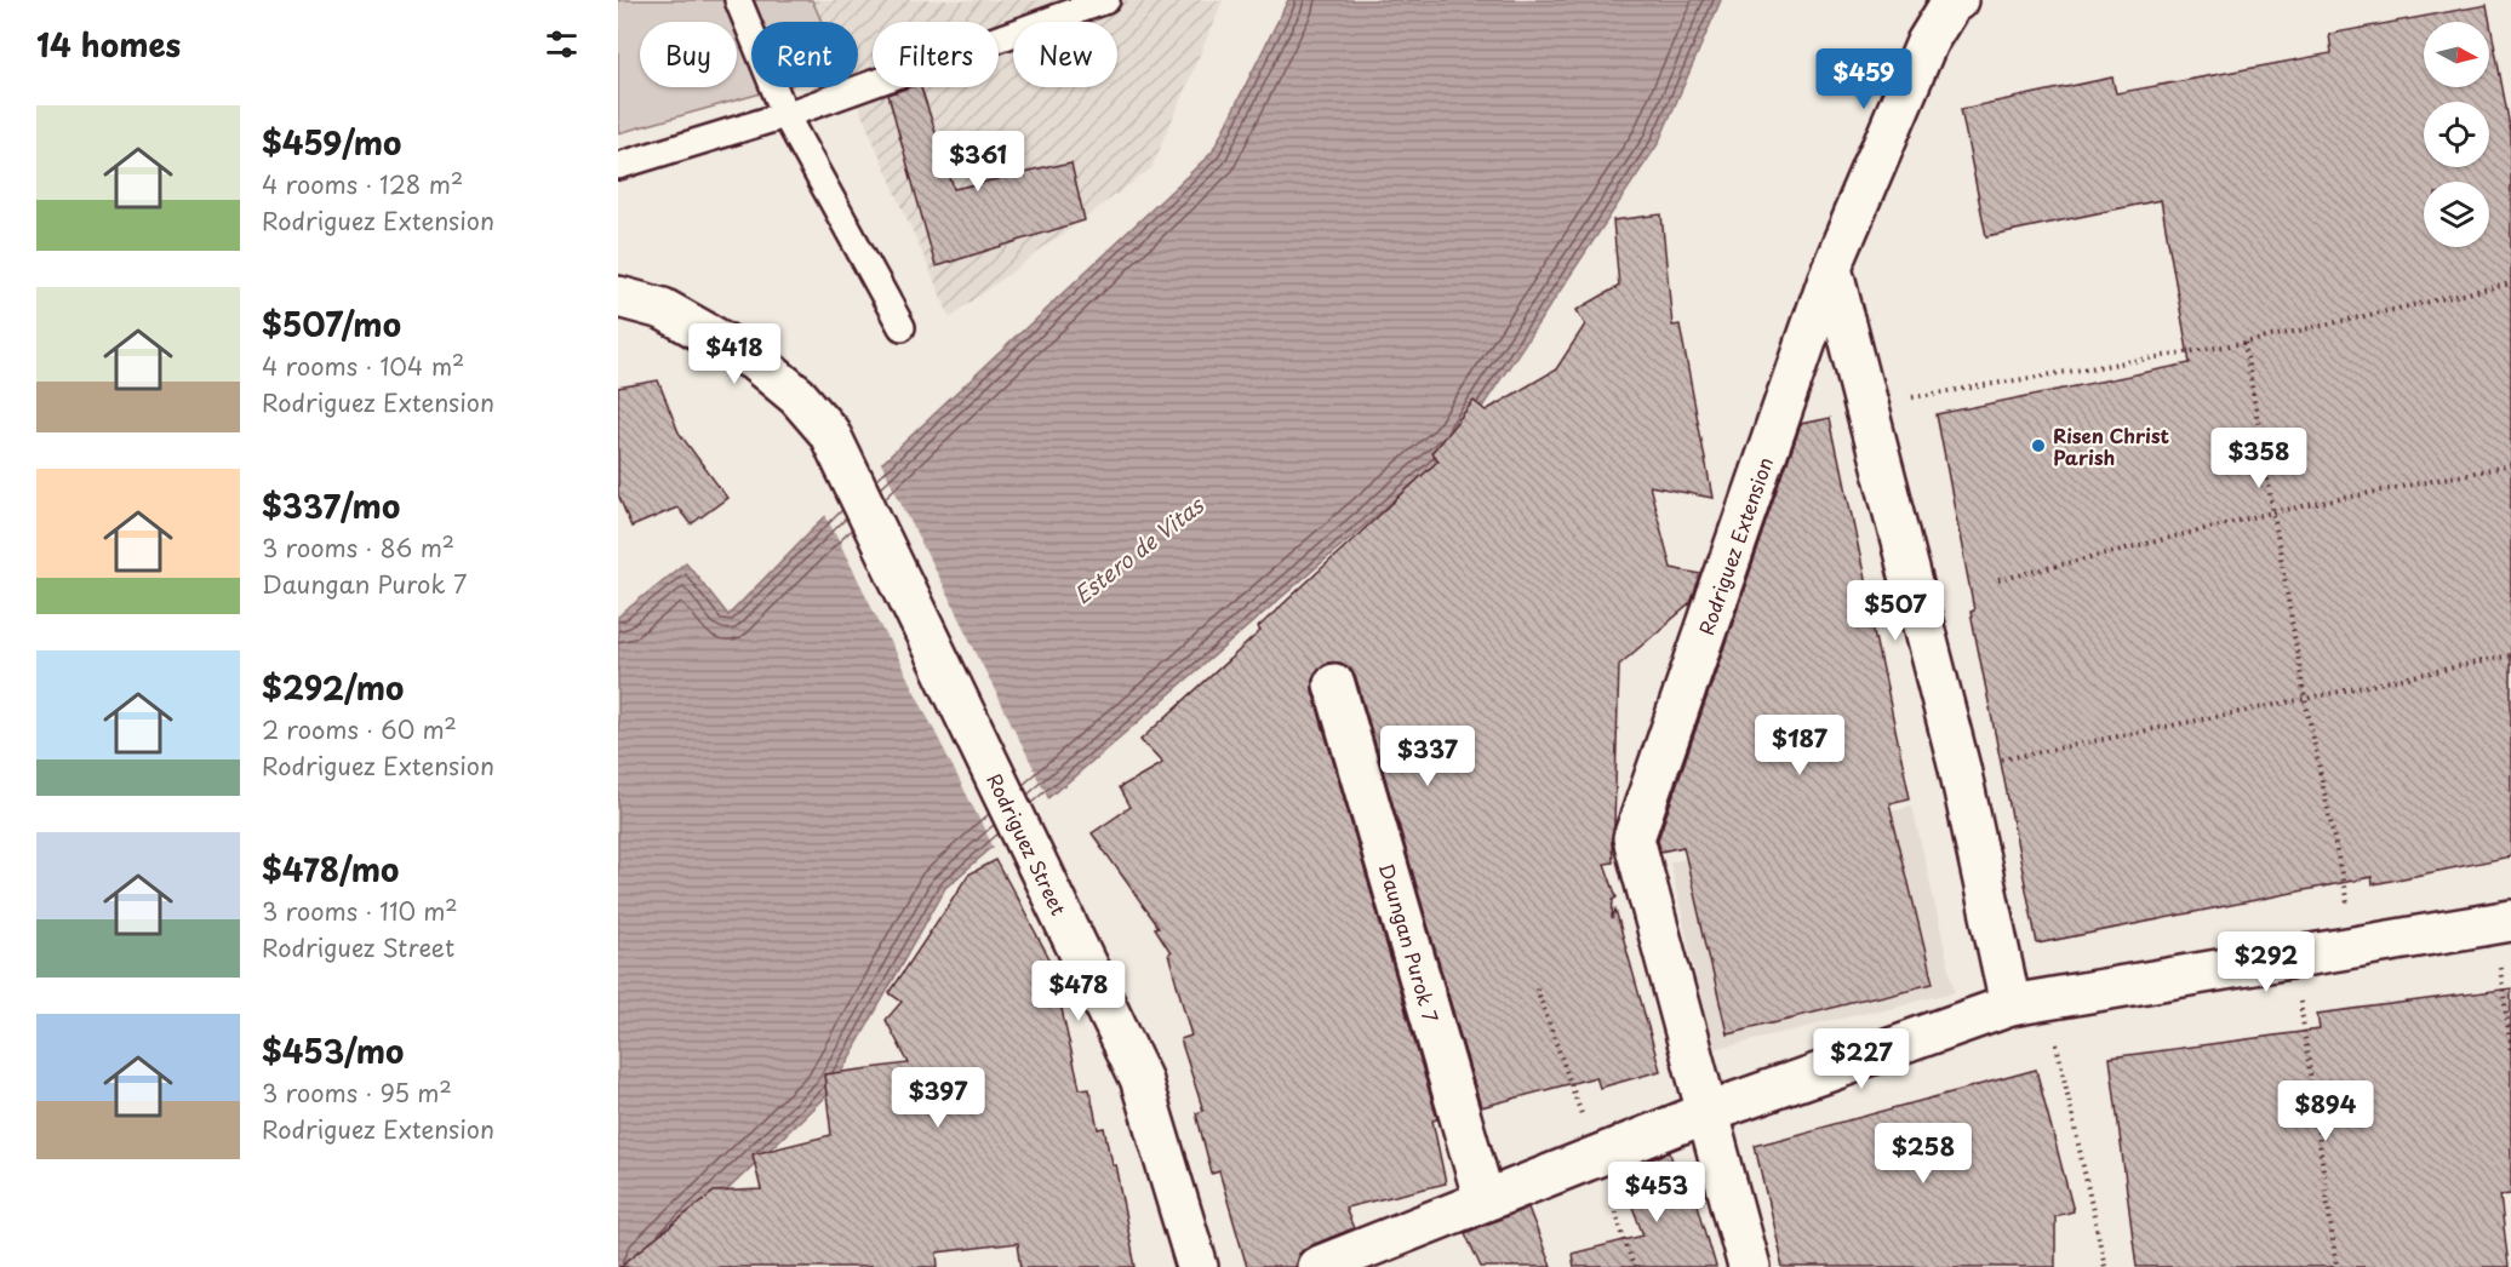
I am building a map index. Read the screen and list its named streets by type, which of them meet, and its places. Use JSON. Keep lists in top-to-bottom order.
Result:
{
  "streets": {
    "street": ["Rodriguez Extension", "Rodriguez Street", "Daungan Purok 7"]
  },
  "water": ["Estero de Vitas"],
  "places": ["Risen Christ Parish"],
  "north": "right",
  "page": {
    "heading": "14 homes",
    "chip": [
      "Buy",
      "Rent",
      "Filters",
      "New"
    ],
    "price": [
      "$459",
      "$361",
      "$418",
      "$358",
      "$507",
      "$187",
      "$337",
      "$292",
      "$478",
      "$227",
      "$397",
      "$894",
      "$258",
      "$453"
    ],
    "list": [
      {
        "name": "$459/mo",
        "note": "4 rooms · 128 m² · Rodriguez Extension"
      },
      {
        "name": "$507/mo",
        "note": "4 rooms · 104 m² · Rodriguez Extension"
      },
      {
        "name": "$337/mo",
        "note": "3 rooms · 86 m² · Daungan Purok 7"
      },
      {
        "name": "$292/mo",
        "note": "2 rooms · 60 m² · Rodriguez Extension"
      },
      {
        "name": "$478/mo",
        "note": "3 rooms · 110 m² · Rodriguez Street"
      },
      {
        "name": "$453/mo",
        "note": "3 rooms · 95 m² · Rodriguez Extension"
      }
    ]
  }
}
